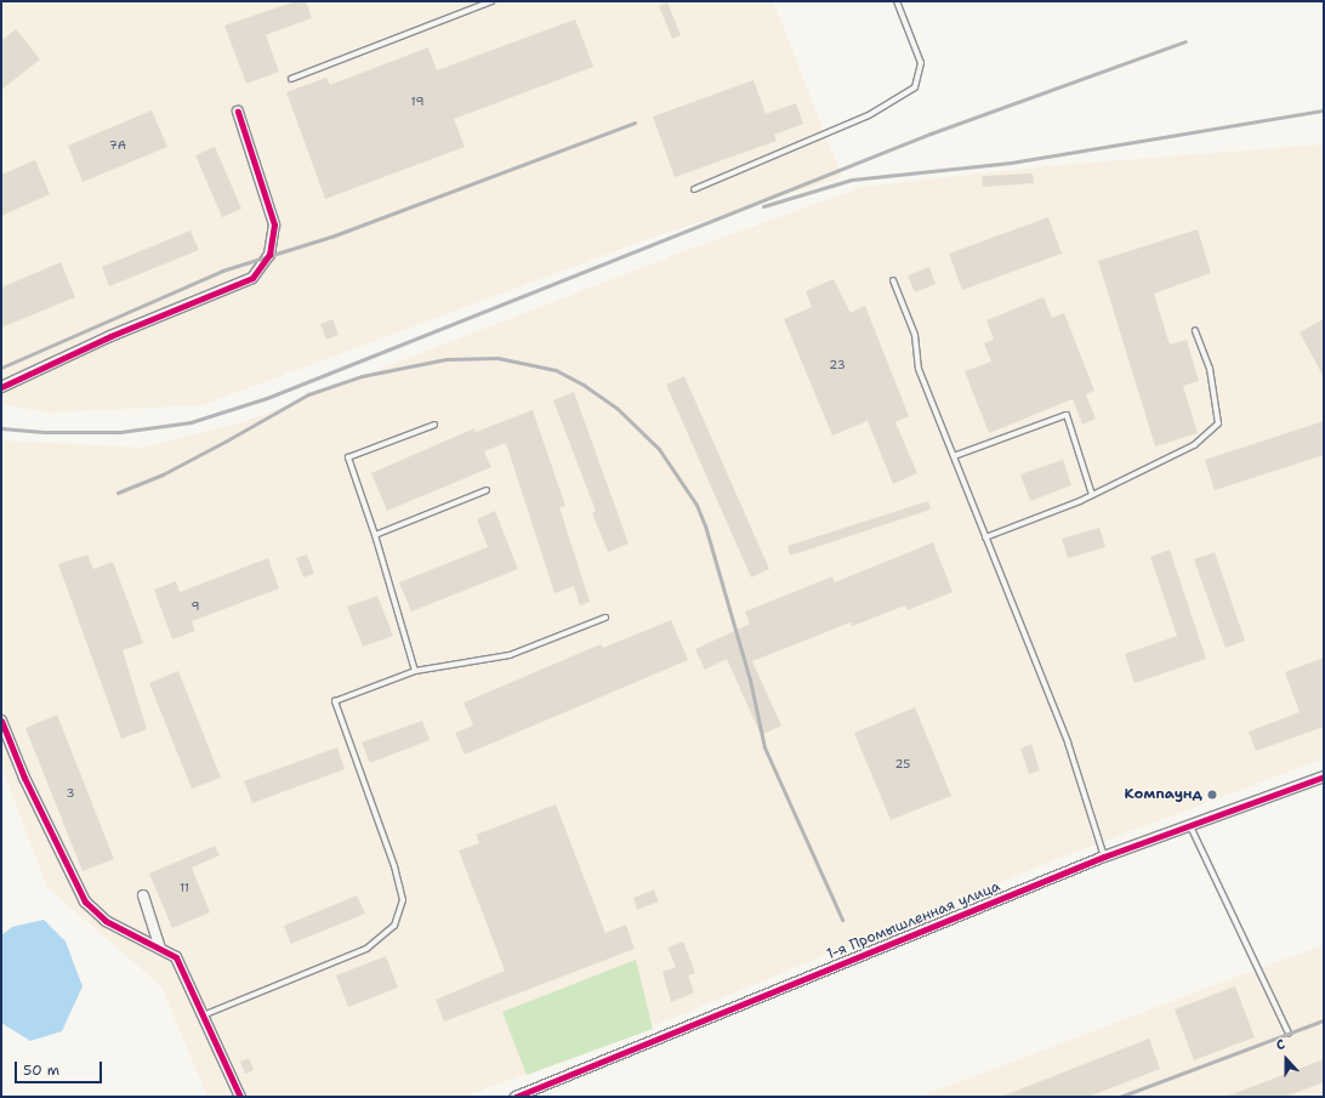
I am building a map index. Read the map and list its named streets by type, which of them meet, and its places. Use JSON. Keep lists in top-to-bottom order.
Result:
{
  "streets": {
    "street": ["1-я Промышленная улица"]
  },
  "places": ["Компаунд"],
  "house_numbers": [
    "19",
    "7А",
    "23",
    "9",
    "25",
    "3",
    "11"
  ],
  "scale_bar": "50 m",
  "north": "top"
}
